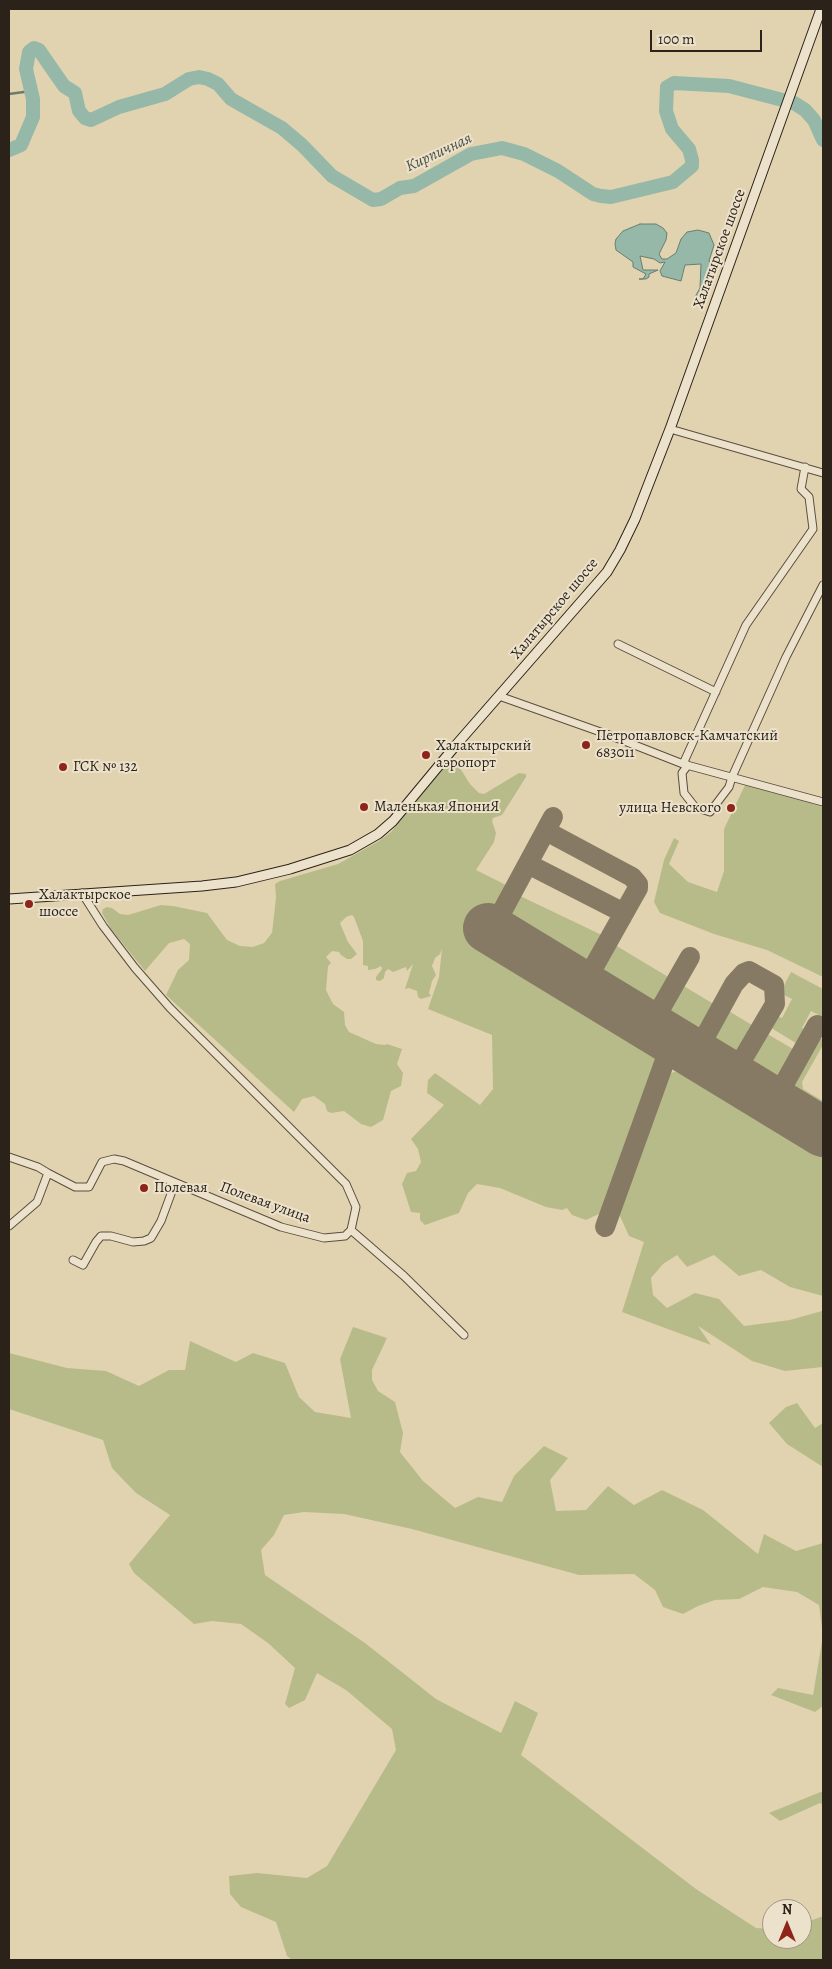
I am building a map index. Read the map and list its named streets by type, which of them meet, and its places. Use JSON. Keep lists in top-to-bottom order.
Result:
{
  "streets": {
    "street": ["Халатырское шоссе", "Полевая улица"]
  },
  "water": ["Кирпичная"],
  "places": [
    "Петропавловск-Камчатский 683011",
    "Халактырский аэропорт",
    "ГСК № 132",
    "Маленькая ЯпониЯ",
    "улица Невского",
    "Халактырское шоссе",
    "Полевая"
  ],
  "scale_bar": "100 m",
  "north": "top"
}
